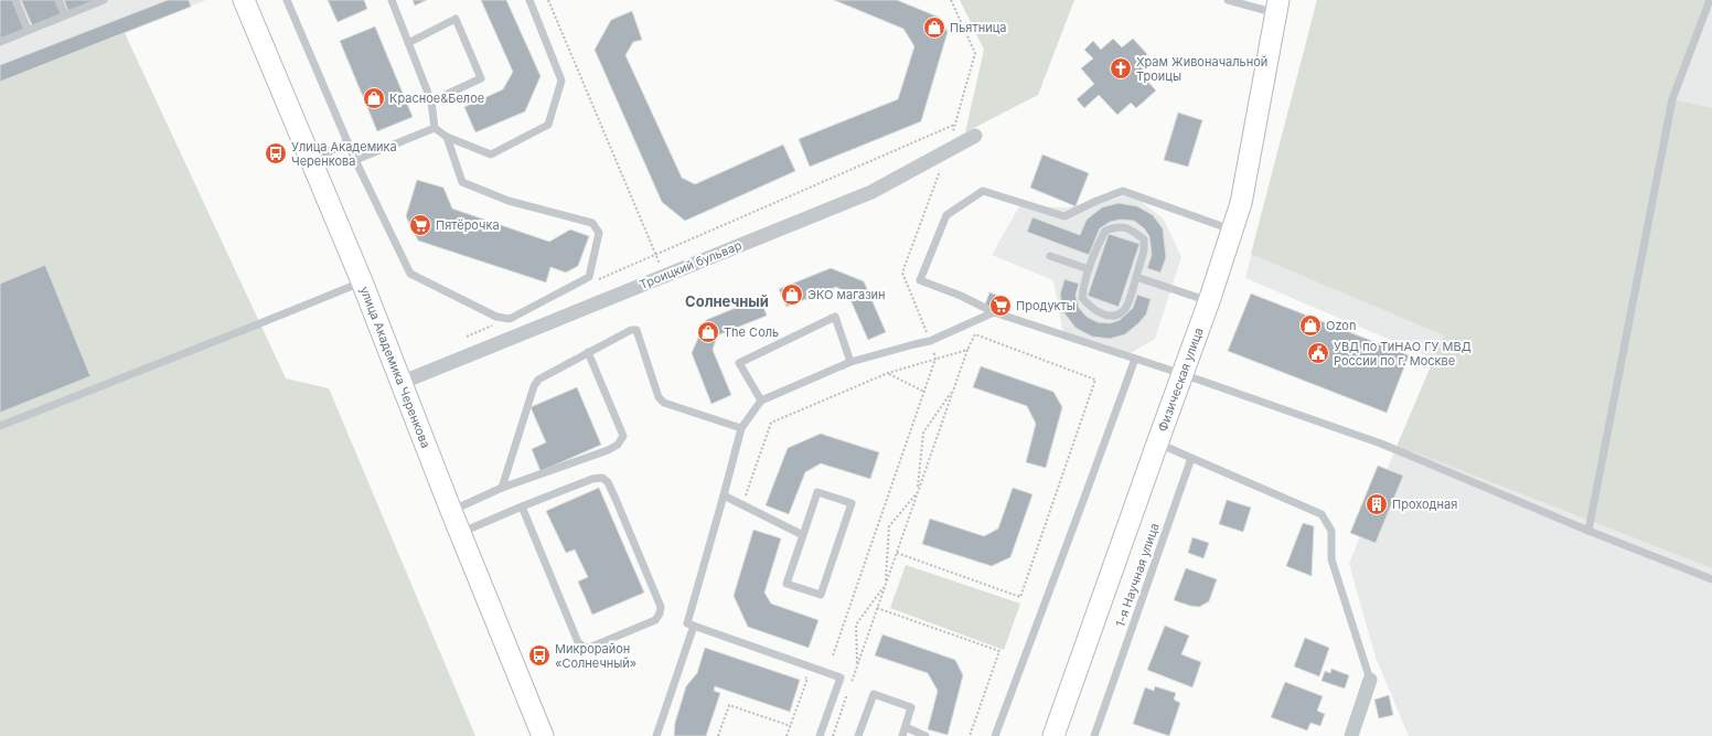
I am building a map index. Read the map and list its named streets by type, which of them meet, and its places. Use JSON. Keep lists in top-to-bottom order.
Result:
{
  "streets": {
    "street": ["Троицкий бульвар", "улица Академика Черенкова", "Физическая улица"],
    "lane": ["1-я Научная улица"]
  },
  "crossings": [
    ["Троицкий бульвар", "улица Академика Черенкова"]
  ],
  "districts": ["Солнечный"],
  "places": {
    "shop": [
      "Пьятница",
      "Красное&Белое",
      "ЭКО магазин",
      "Ozon",
      "The Соль"
    ],
    "church": ["Храм Живоначальной Троицы"],
    "bus stop": ["Улица Академика Черенкова", "Микрорайон «Солнечный»"],
    "supermarket": ["Пятёрочка", "Продукты"],
    "public building": ["УВД по ТиНАО ГУ МВД России по г. Москве"],
    "building": ["Проходная"]
  }
}
